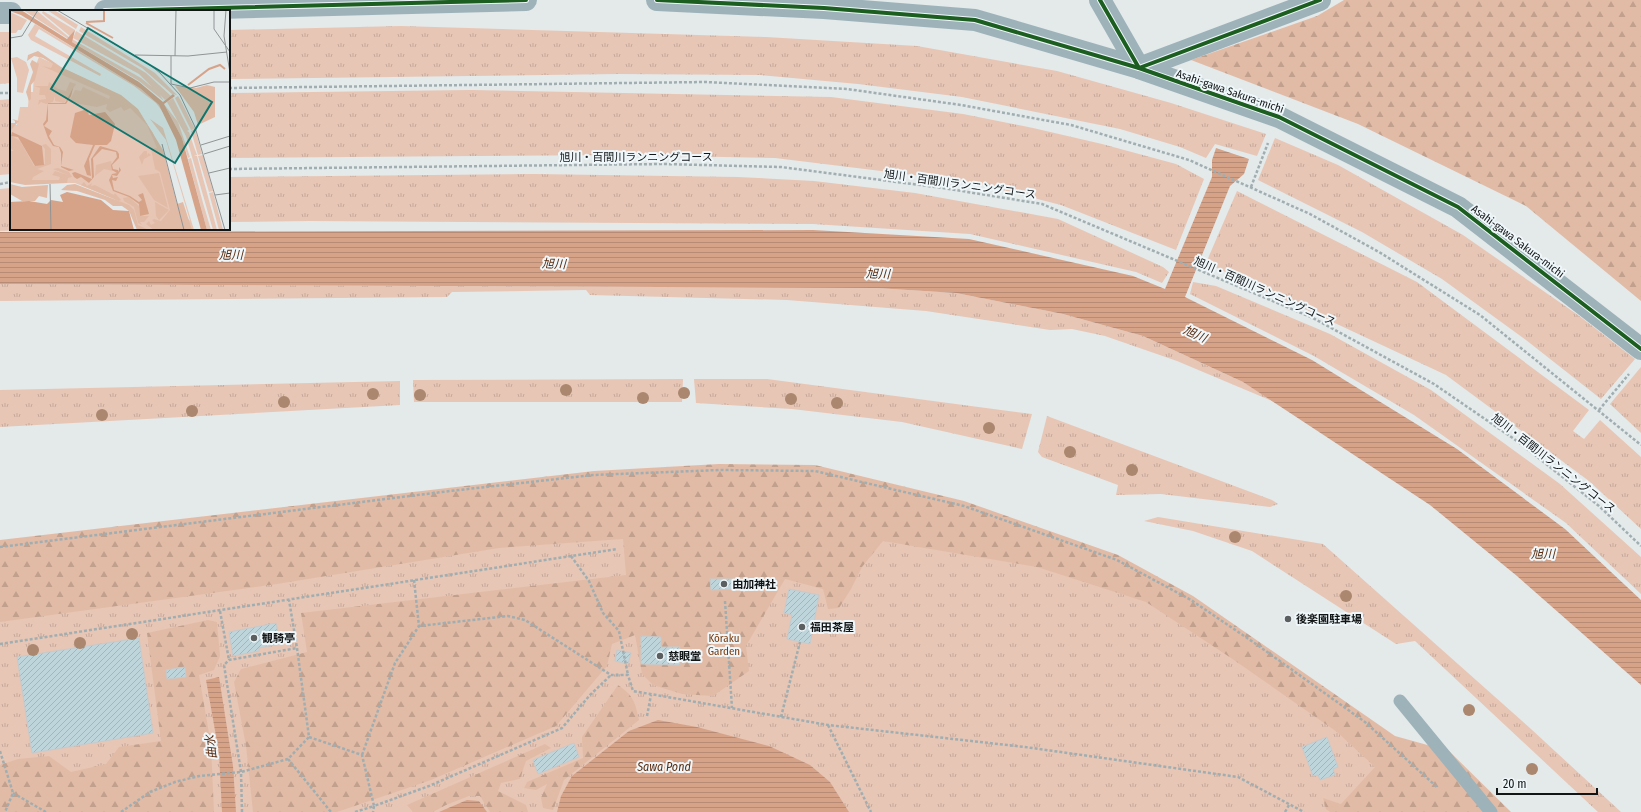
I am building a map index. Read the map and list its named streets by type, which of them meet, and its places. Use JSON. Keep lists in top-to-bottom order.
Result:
{
  "streets": {
    "street": ["Asahi-gawa Sakura-michi"],
    "path": ["旭川・百間川ランニングコース"]
  },
  "water": ["旭川", "曲水", "Sawa Pond"],
  "parks": ["Kōraku Garden"],
  "places": [
    "由加神社",
    "後楽園駐車場",
    "福田茶屋",
    "観騎亭",
    "慈眼堂"
  ],
  "scale_bar": "20 m"
}
